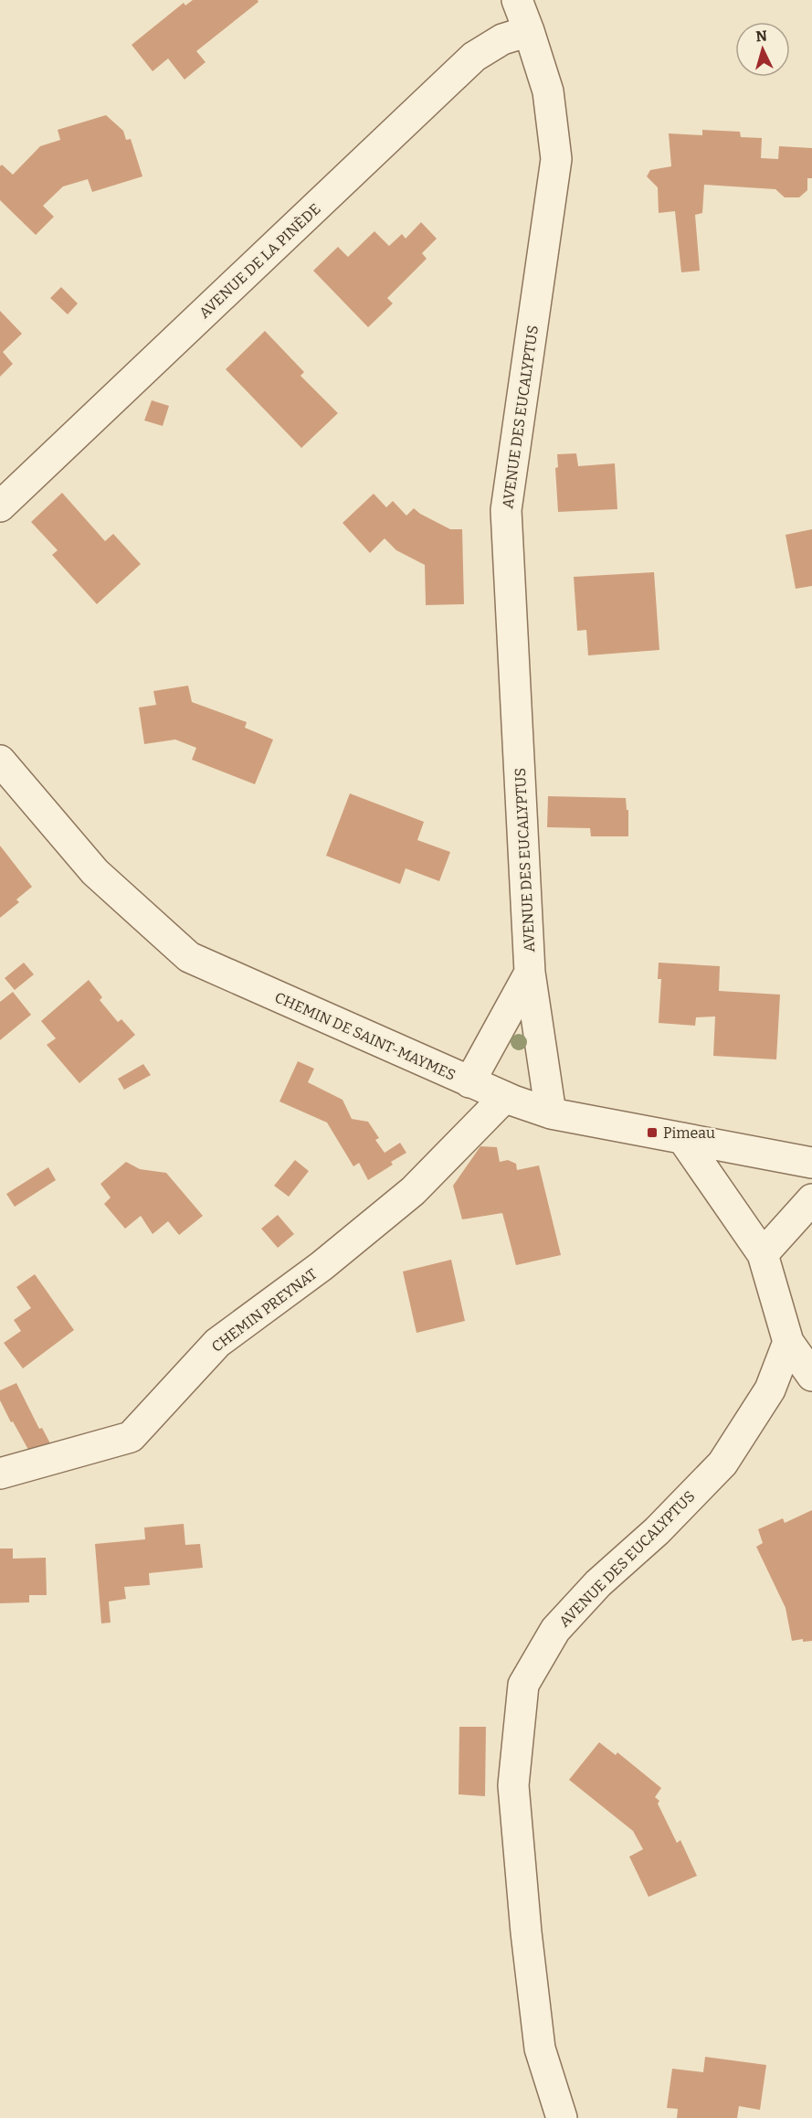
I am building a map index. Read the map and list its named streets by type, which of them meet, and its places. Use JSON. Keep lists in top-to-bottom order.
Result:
{
  "streets": {
    "street": [
      "AVENUE DE LA PINÈDE",
      "AVENUE DES EUCALYPTUS",
      "CHEMIN DE SAINT-MAYMES",
      "CHEMIN PREYNAT"
    ]
  },
  "crossings": [
    ["AVENUE DE LA PINÈDE", "AVENUE DES EUCALYPTUS"],
    ["AVENUE DES EUCALYPTUS", "CHEMIN DE SAINT-MAYMES"],
    ["CHEMIN DE SAINT-MAYMES", "CHEMIN PREYNAT"]
  ],
  "places": {
    "transit": ["Pimeau"]
  },
  "north": "top"
}
